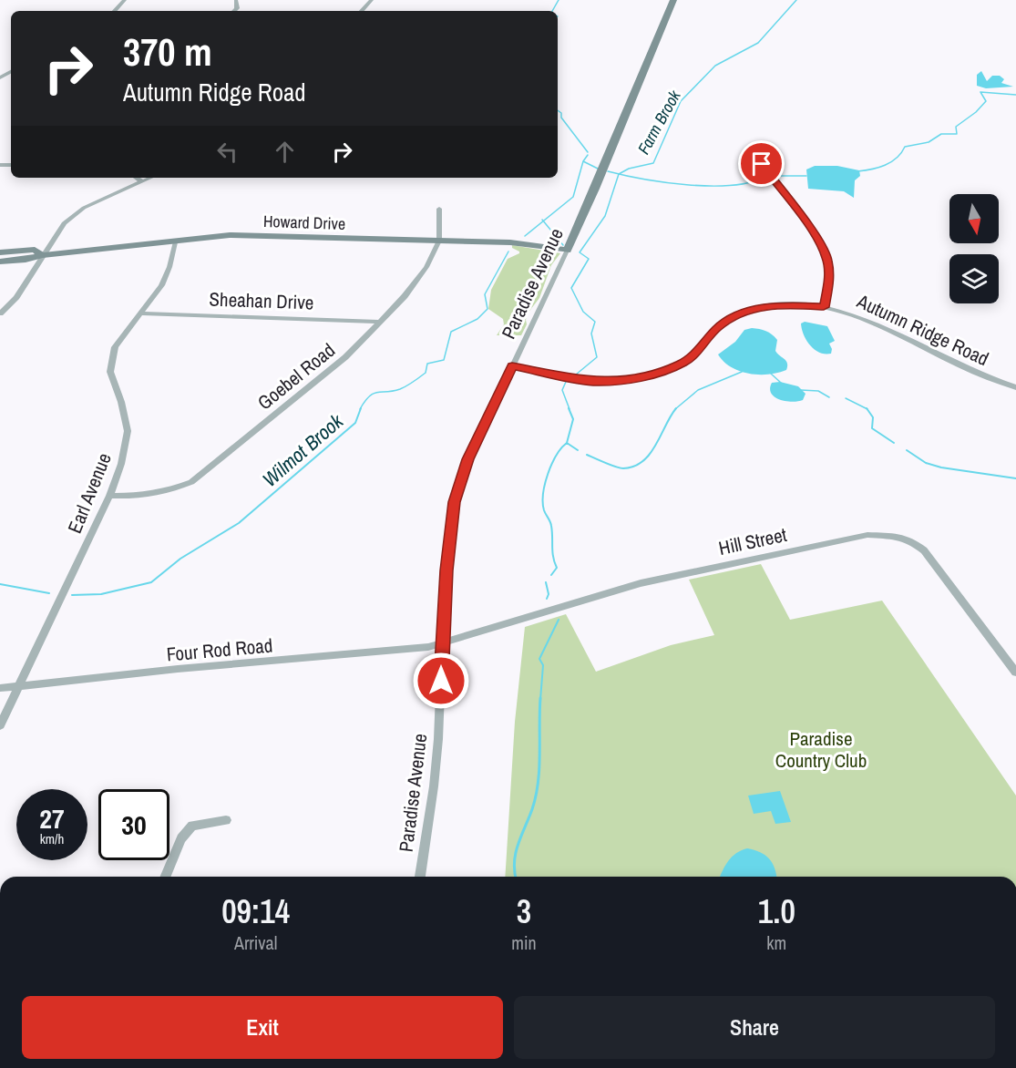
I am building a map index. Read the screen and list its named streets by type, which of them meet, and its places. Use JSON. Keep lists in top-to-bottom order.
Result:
{
  "streets": {
    "street": [
      "Howard Drive",
      "Paradise Avenue",
      "Sheahan Drive",
      "Autumn Ridge Road",
      "Goebel Road",
      "Earl Avenue",
      "Hill Street",
      "Four Rod Road"
    ]
  },
  "crossings": [
    ["Howard Drive", "Paradise Avenue"],
    ["Howard Drive", "Goebel Road"],
    ["Howard Drive", "Earl Avenue"],
    ["Paradise Avenue", "Autumn Ridge Road"],
    ["Paradise Avenue", "Hill Street"],
    ["Paradise Avenue", "Four Rod Road"],
    ["Sheahan Drive", "Goebel Road"],
    ["Sheahan Drive", "Earl Avenue"],
    ["Goebel Road", "Earl Avenue"],
    ["Earl Avenue", "Four Rod Road"],
    ["Hill Street", "Four Rod Road"]
  ],
  "water": ["Farm Brook", "Wilmot Brook"],
  "parks": ["Paradise Country Club"],
  "north": "bottom",
  "page": {
    "turn": ["370 m", "Autumn Ridge Road"],
    "speed": "27 km/h",
    "limit": "30",
    "eta": [
      "09:14",
      "Arrival",
      "3",
      "min",
      "1.0",
      "km"
    ],
    "buttons": ["Exit", "Share"]
  }
}
